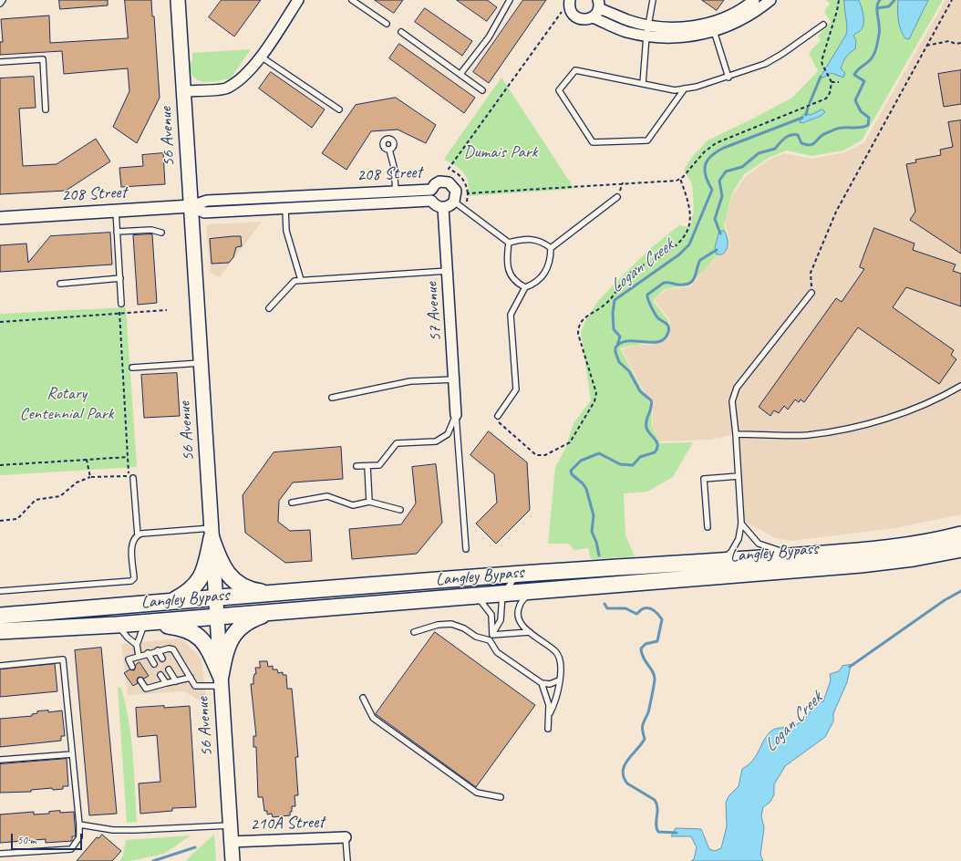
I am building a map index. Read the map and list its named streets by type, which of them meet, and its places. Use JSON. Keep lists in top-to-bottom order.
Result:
{
  "streets": {
    "main road": ["56 Avenue", "Langley Bypass"],
    "street": ["208 Street", "57 Avenue", "210A Street"]
  },
  "crossings": [
    ["56 Avenue", "208 Street"],
    ["56 Avenue", "Langley Bypass"],
    ["56 Avenue", "210A Street"],
    ["208 Street", "57 Avenue"]
  ],
  "water": ["Logan Creek"],
  "parks": ["Dumais Park", "Rotary Centennial Park"],
  "scale_bar": "50 m"
}
